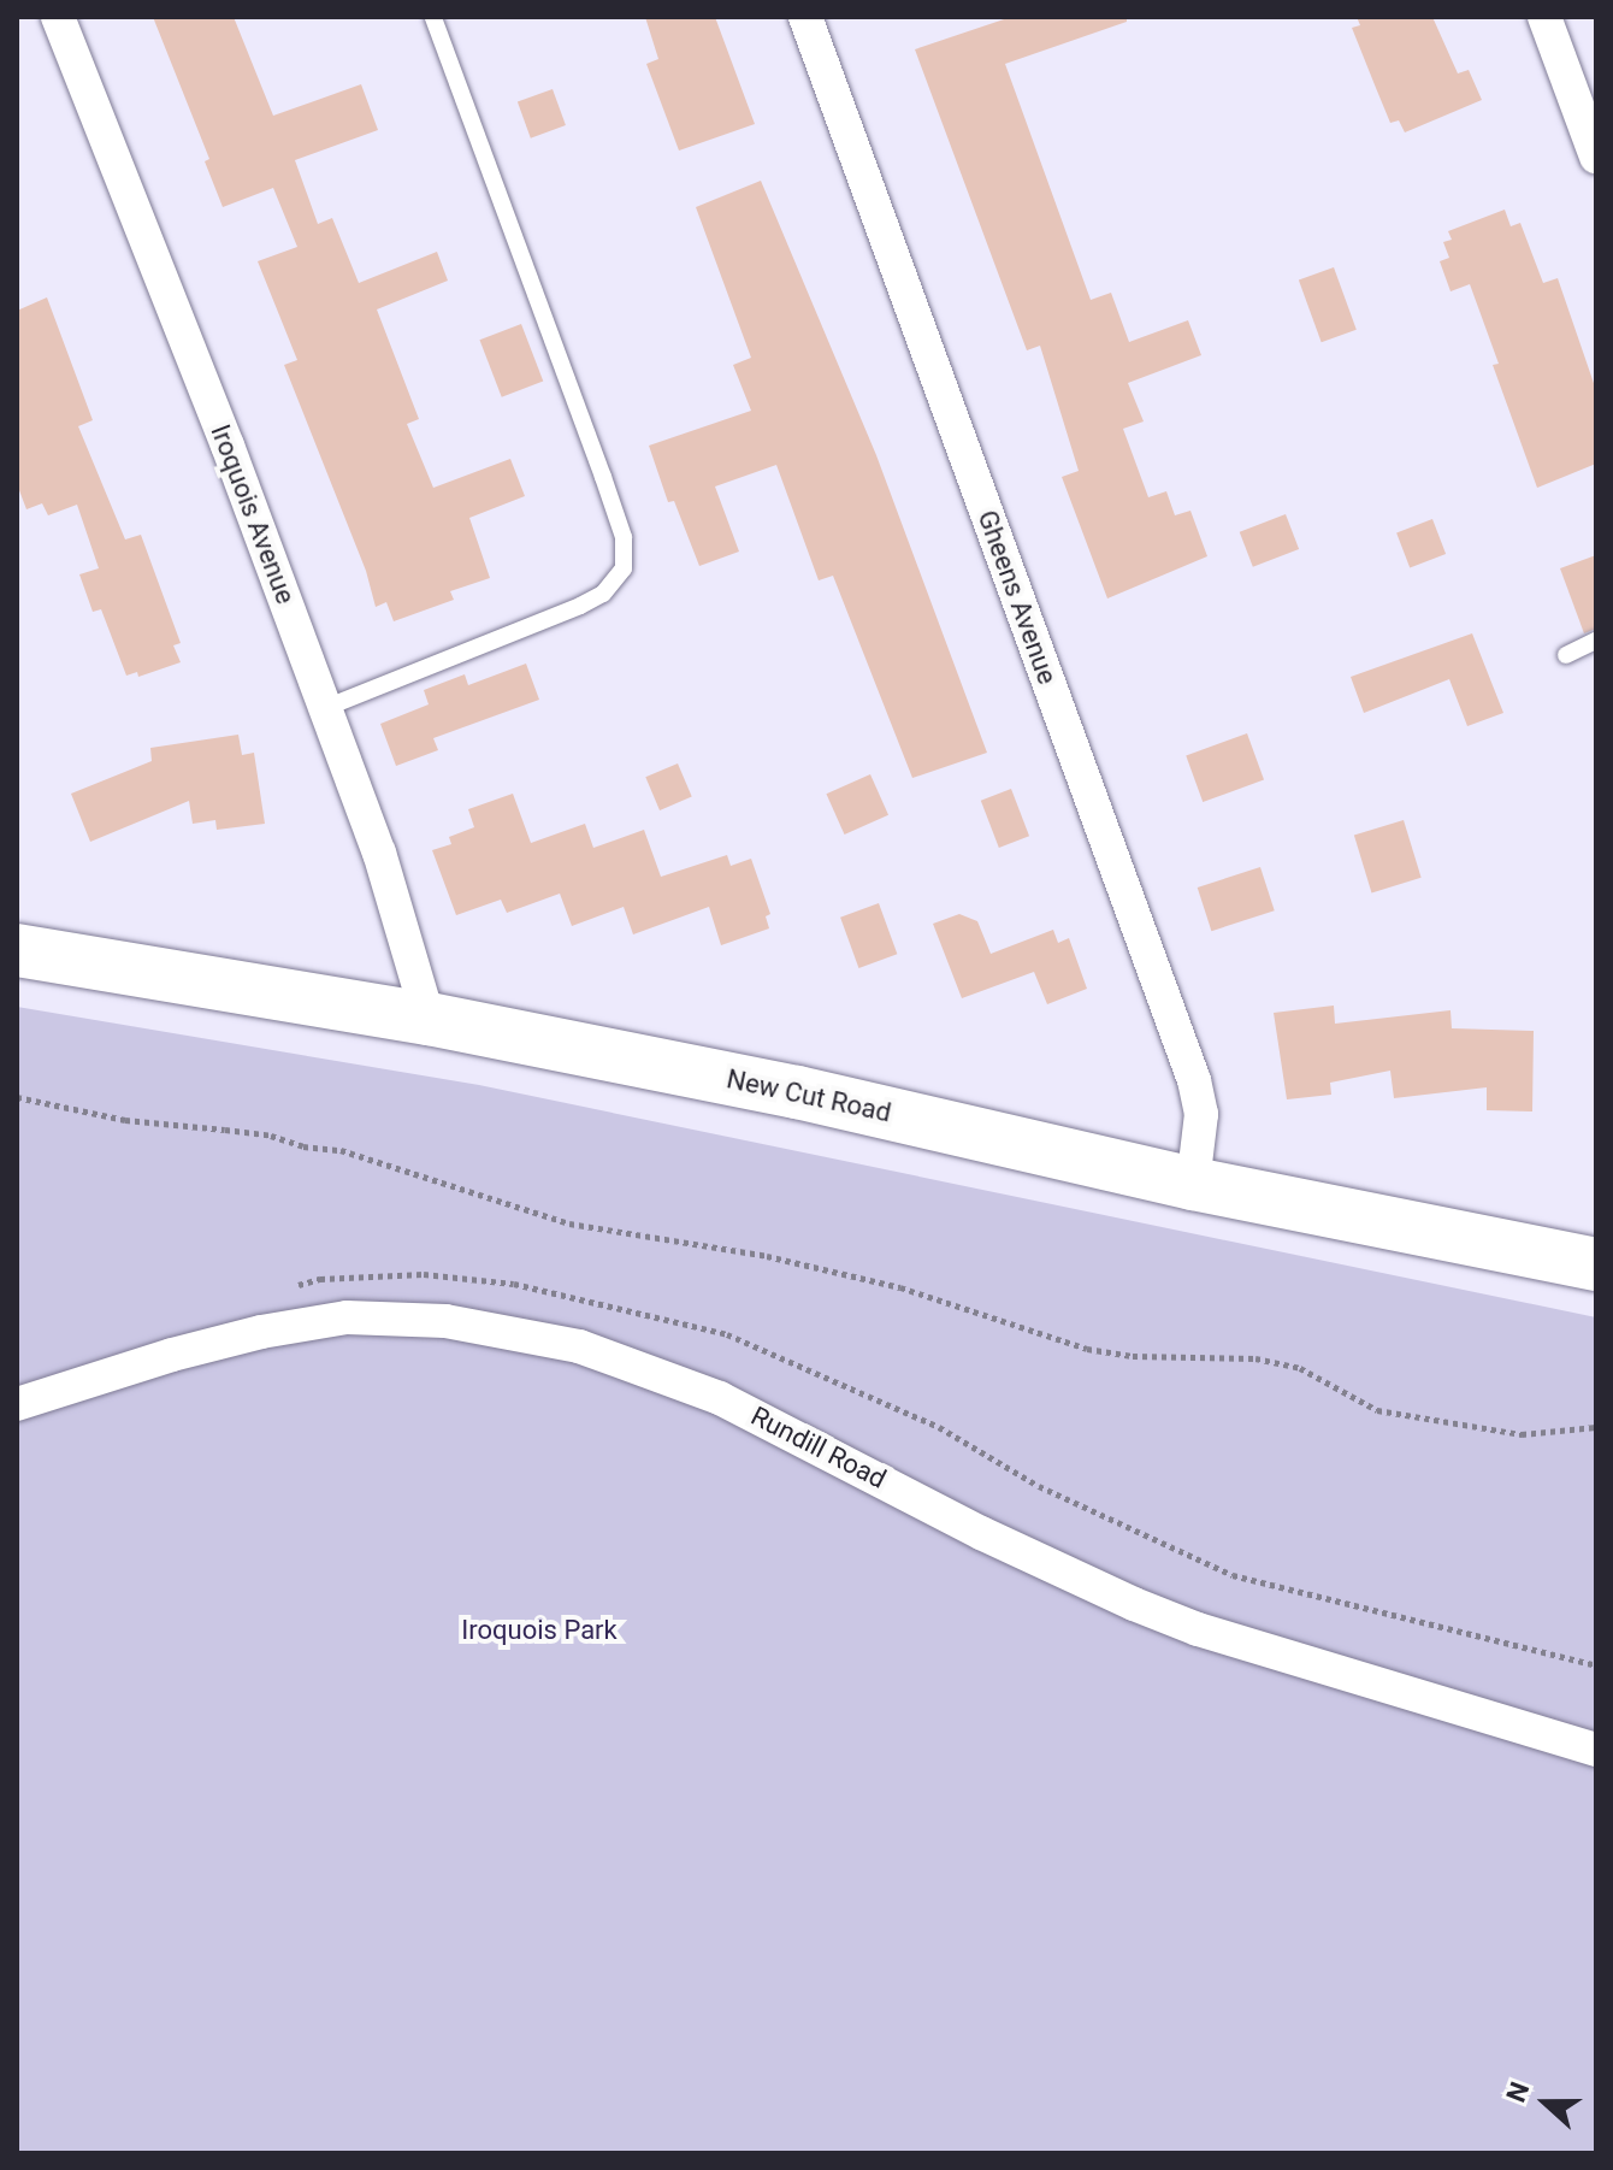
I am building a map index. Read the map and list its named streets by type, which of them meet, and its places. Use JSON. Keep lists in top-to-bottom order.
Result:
{
  "streets": {
    "main road": ["New Cut Road"],
    "street": ["Iroquois Avenue", "Gheens Avenue", "Rundill Road"]
  },
  "crossings": [
    ["Iroquois Avenue", "New Cut Road"],
    ["Gheens Avenue", "New Cut Road"]
  ],
  "parks": ["Iroquois Park"],
  "north": "left"
}
